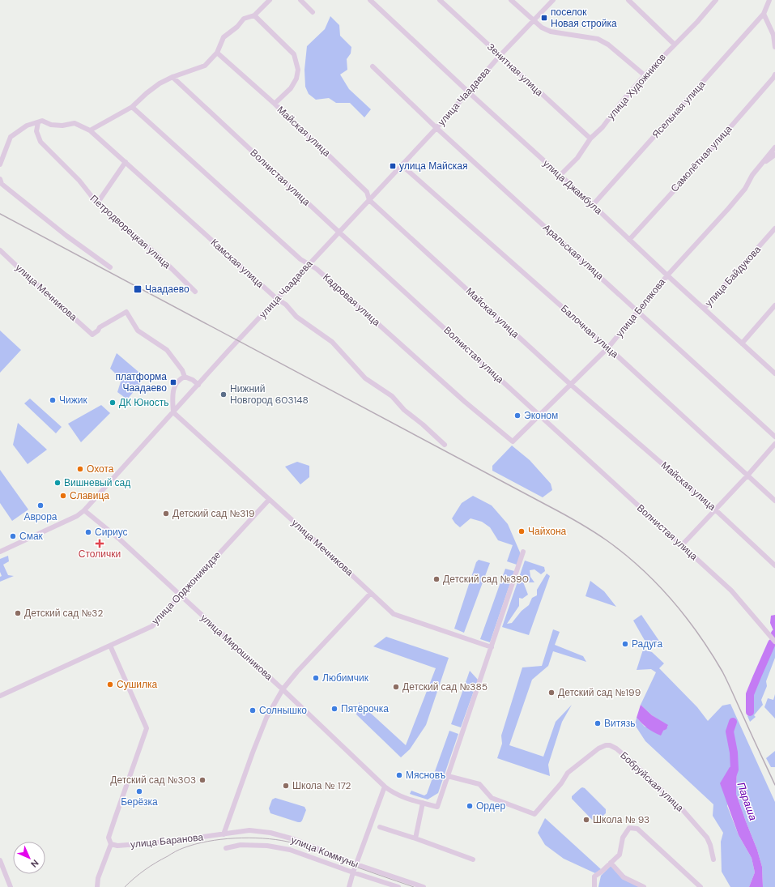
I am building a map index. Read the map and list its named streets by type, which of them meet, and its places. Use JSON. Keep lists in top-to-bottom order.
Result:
{
  "streets": {
    "street": [
      "Зенитная улица",
      "улица Художников",
      "улица Чаадаева",
      "Ясельная улица",
      "Майская улица",
      "Самолётная улица",
      "Волнистая улица",
      "улица Джамбула",
      "Петродворецкая улица",
      "Аральская улица",
      "Камская улица",
      "улица Байдукова",
      "улица Мечникова",
      "Кадровая улица",
      "улица Белякова",
      "Балочная улица",
      "улица Орджоникидзе",
      "улица Мирошникова",
      "Бобруйская улица",
      "улица Баранова",
      "улица Коммуны"
    ]
  },
  "crossings": [
    ["Зенитная улица", "улица Художников"],
    ["Зенитная улица", "улица Чаадаева"],
    ["улица Художников", "улица Джамбула"],
    ["улица Чаадаева", "Майская улица"],
    ["улица Чаадаева", "Волнистая улица"],
    ["улица Чаадаева", "улица Джамбула"],
    ["улица Чаадаева", "Аральская улица"],
    ["улица Чаадаева", "Камская улица"],
    ["улица Чаадаева", "улица Мечникова"],
    ["улица Чаадаева", "Кадровая улица"],
    ["улица Чаадаева", "Балочная улица"],
    ["улица Чаадаева", "улица Мирошникова"],
    ["Ясельная улица", "улица Джамбула"],
    ["Майская улица", "улица Белякова"],
    ["Самолётная улица", "улица Джамбула"],
    ["Волнистая улица", "улица Белякова"],
    ["улица Джамбула", "улица Байдукова"],
    ["улица Джамбула", "улица Белякова"],
    ["Петродворецкая улица", "Камская улица"],
    ["Аральская улица", "улица Белякова"],
    ["улица Мечникова", "улица Орджоникидзе"],
    ["Кадровая улица", "улица Белякова"],
    ["улица Белякова", "Балочная улица"],
    ["улица Орджоникидзе", "улица Мирошникова"],
    ["улица Баранова", "улица Коммуны"]
  ],
  "water": ["Параша"],
  "places": {
    "transit": [
      "поселок Новая стройка",
      "улица Майская",
      "Чаадаево",
      "платформа Чаадаево"
    ],
    "other": [
      "Нижний Новгород 603148",
      "Чижик",
      "ДК Юность",
      "Эконом",
      "Охота",
      "Вишневый сад",
      "Славица",
      "Аврора",
      "Детский сад №319",
      "Чайхона",
      "Сириус",
      "Смак",
      "Детский сад №390",
      "Детский сад №32",
      "Радуга",
      "Любимчик",
      "Сушилка",
      "Детский сад №385",
      "Детский сад №199",
      "Пятёрочка",
      "Солнышко",
      "Витязь",
      "Мясновъ",
      "Детский сад №303",
      "Школа № 172",
      "Берёзка",
      "Ордер",
      "Школа № 93"
    ],
    "health": ["Столички"]
  },
  "north": "bottom right"
}
